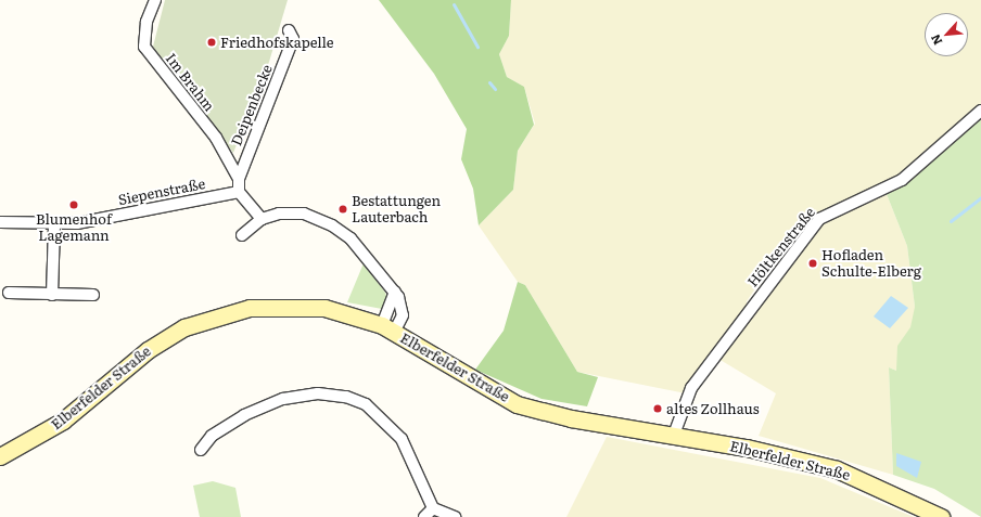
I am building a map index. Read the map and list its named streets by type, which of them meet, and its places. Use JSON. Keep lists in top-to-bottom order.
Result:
{
  "streets": {
    "main road": ["Elberfelder Straße"],
    "street": [
      "Im Brahm",
      "Deipenbecke",
      "Siepenstraße",
      "Höltkenstraße"
    ]
  },
  "crossings": [
    ["Im Brahm", "Deipenbecke"],
    ["Deipenbecke", "Siepenstraße"],
    ["Höltkenstraße", "Elberfelder Straße"]
  ],
  "places": [
    "Friedhofskapelle",
    "Blumenhof Lagemann",
    "Bestattungen Lauterbach",
    "Hofladen Schulte-Elberg",
    "altes Zollhaus"
  ],
  "north": "bottom left"
}
